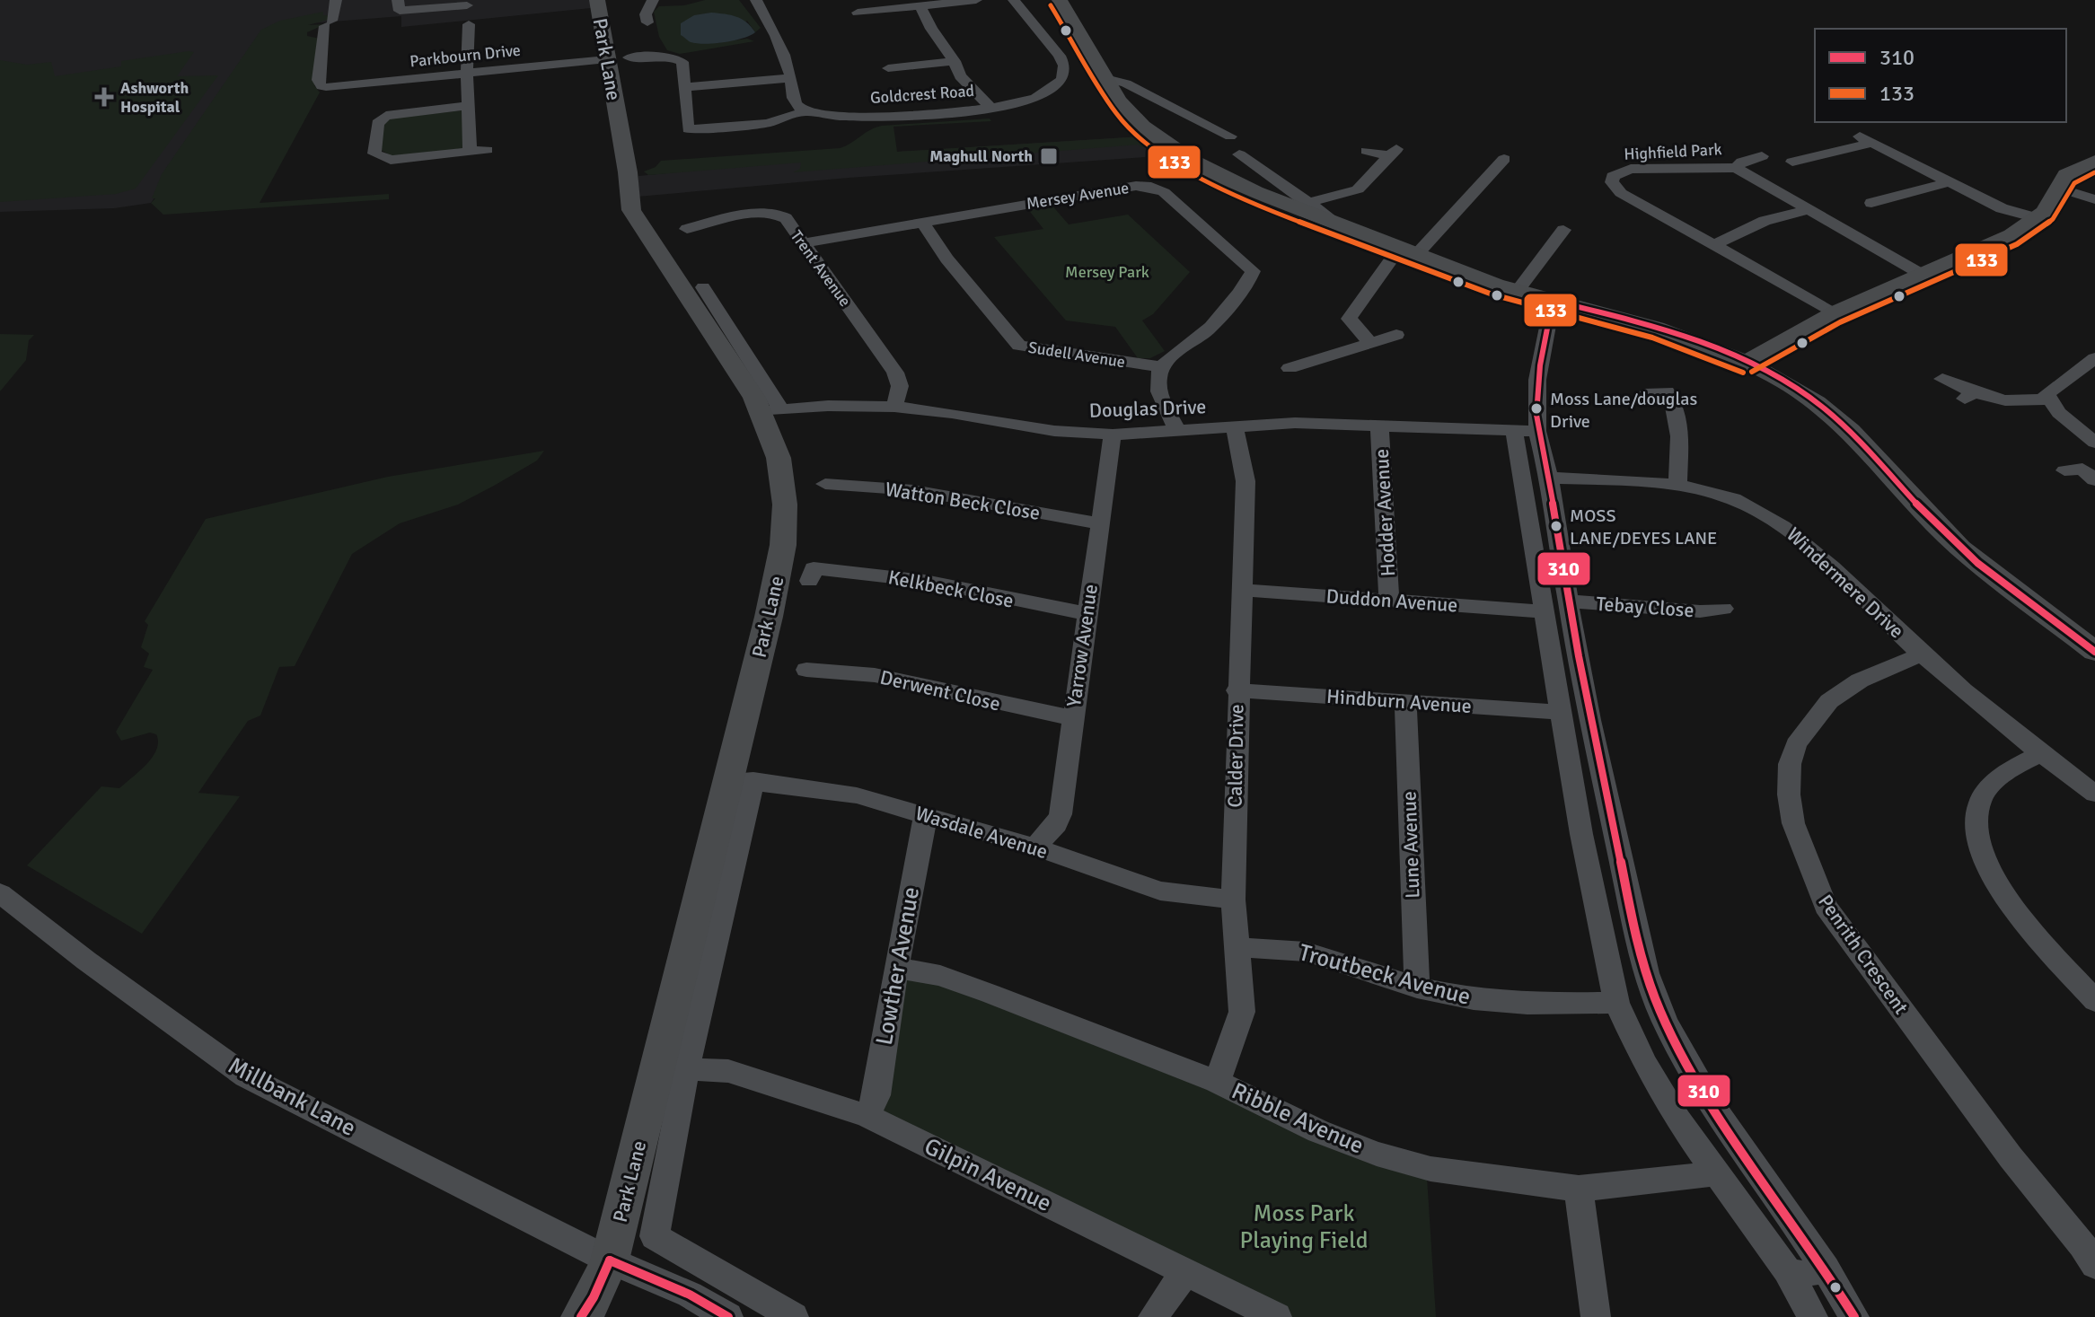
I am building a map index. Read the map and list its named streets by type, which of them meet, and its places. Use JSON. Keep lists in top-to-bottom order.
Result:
{
  "streets": {
    "street": [
      "Parkbourn Drive",
      "Park Lane",
      "Goldcrest Road",
      "Highfield Park",
      "Mersey Avenue",
      "Trent Avenue",
      "Sudell Avenue",
      "Douglas Drive",
      "Watton Beck Close",
      "Hodder Avenue",
      "Windermere Drive",
      "Kelkbeck Close",
      "Duddon Avenue",
      "Tebay Close",
      "Yarrow Avenue",
      "Derwent Close",
      "Hindburn Avenue",
      "Calder Drive",
      "Wasdale Avenue",
      "Lune Avenue",
      "Penrith Crescent",
      "Lowther Avenue",
      "Troutbeck Avenue",
      "Millbank Lane",
      "Ribble Avenue",
      "Gilpin Avenue"
    ]
  },
  "crossings": [
    ["Parkbourn Drive", "Park Lane"],
    ["Park Lane", "Douglas Drive"],
    ["Park Lane", "Wasdale Avenue"],
    ["Park Lane", "Millbank Lane"],
    ["Park Lane", "Gilpin Avenue"],
    ["Mersey Avenue", "Trent Avenue"],
    ["Mersey Avenue", "Sudell Avenue"],
    ["Trent Avenue", "Douglas Drive"],
    ["Douglas Drive", "Hodder Avenue"],
    ["Douglas Drive", "Yarrow Avenue"],
    ["Douglas Drive", "Calder Drive"],
    ["Watton Beck Close", "Yarrow Avenue"],
    ["Hodder Avenue", "Duddon Avenue"],
    ["Windermere Drive", "Penrith Crescent"],
    ["Kelkbeck Close", "Yarrow Avenue"],
    ["Duddon Avenue", "Calder Drive"],
    ["Yarrow Avenue", "Derwent Close"],
    ["Yarrow Avenue", "Wasdale Avenue"],
    ["Hindburn Avenue", "Calder Drive"],
    ["Hindburn Avenue", "Lune Avenue"],
    ["Calder Drive", "Wasdale Avenue"],
    ["Calder Drive", "Troutbeck Avenue"],
    ["Calder Drive", "Ribble Avenue"],
    ["Wasdale Avenue", "Lowther Avenue"],
    ["Lune Avenue", "Troutbeck Avenue"],
    ["Lowther Avenue", "Ribble Avenue"],
    ["Lowther Avenue", "Gilpin Avenue"]
  ],
  "parks": ["Mersey Park", "Moss Park Playing Field"],
  "places": {
    "health": ["Ashworth Hospital"],
    "transit": ["Maghull North"],
    "other": ["Moss Lane/douglas Drive", "MOSS LANE/DEYES LANE"]
  },
  "lines": ["transit line 133", "transit line 310"],
  "legend": ["310", "133"]
}
